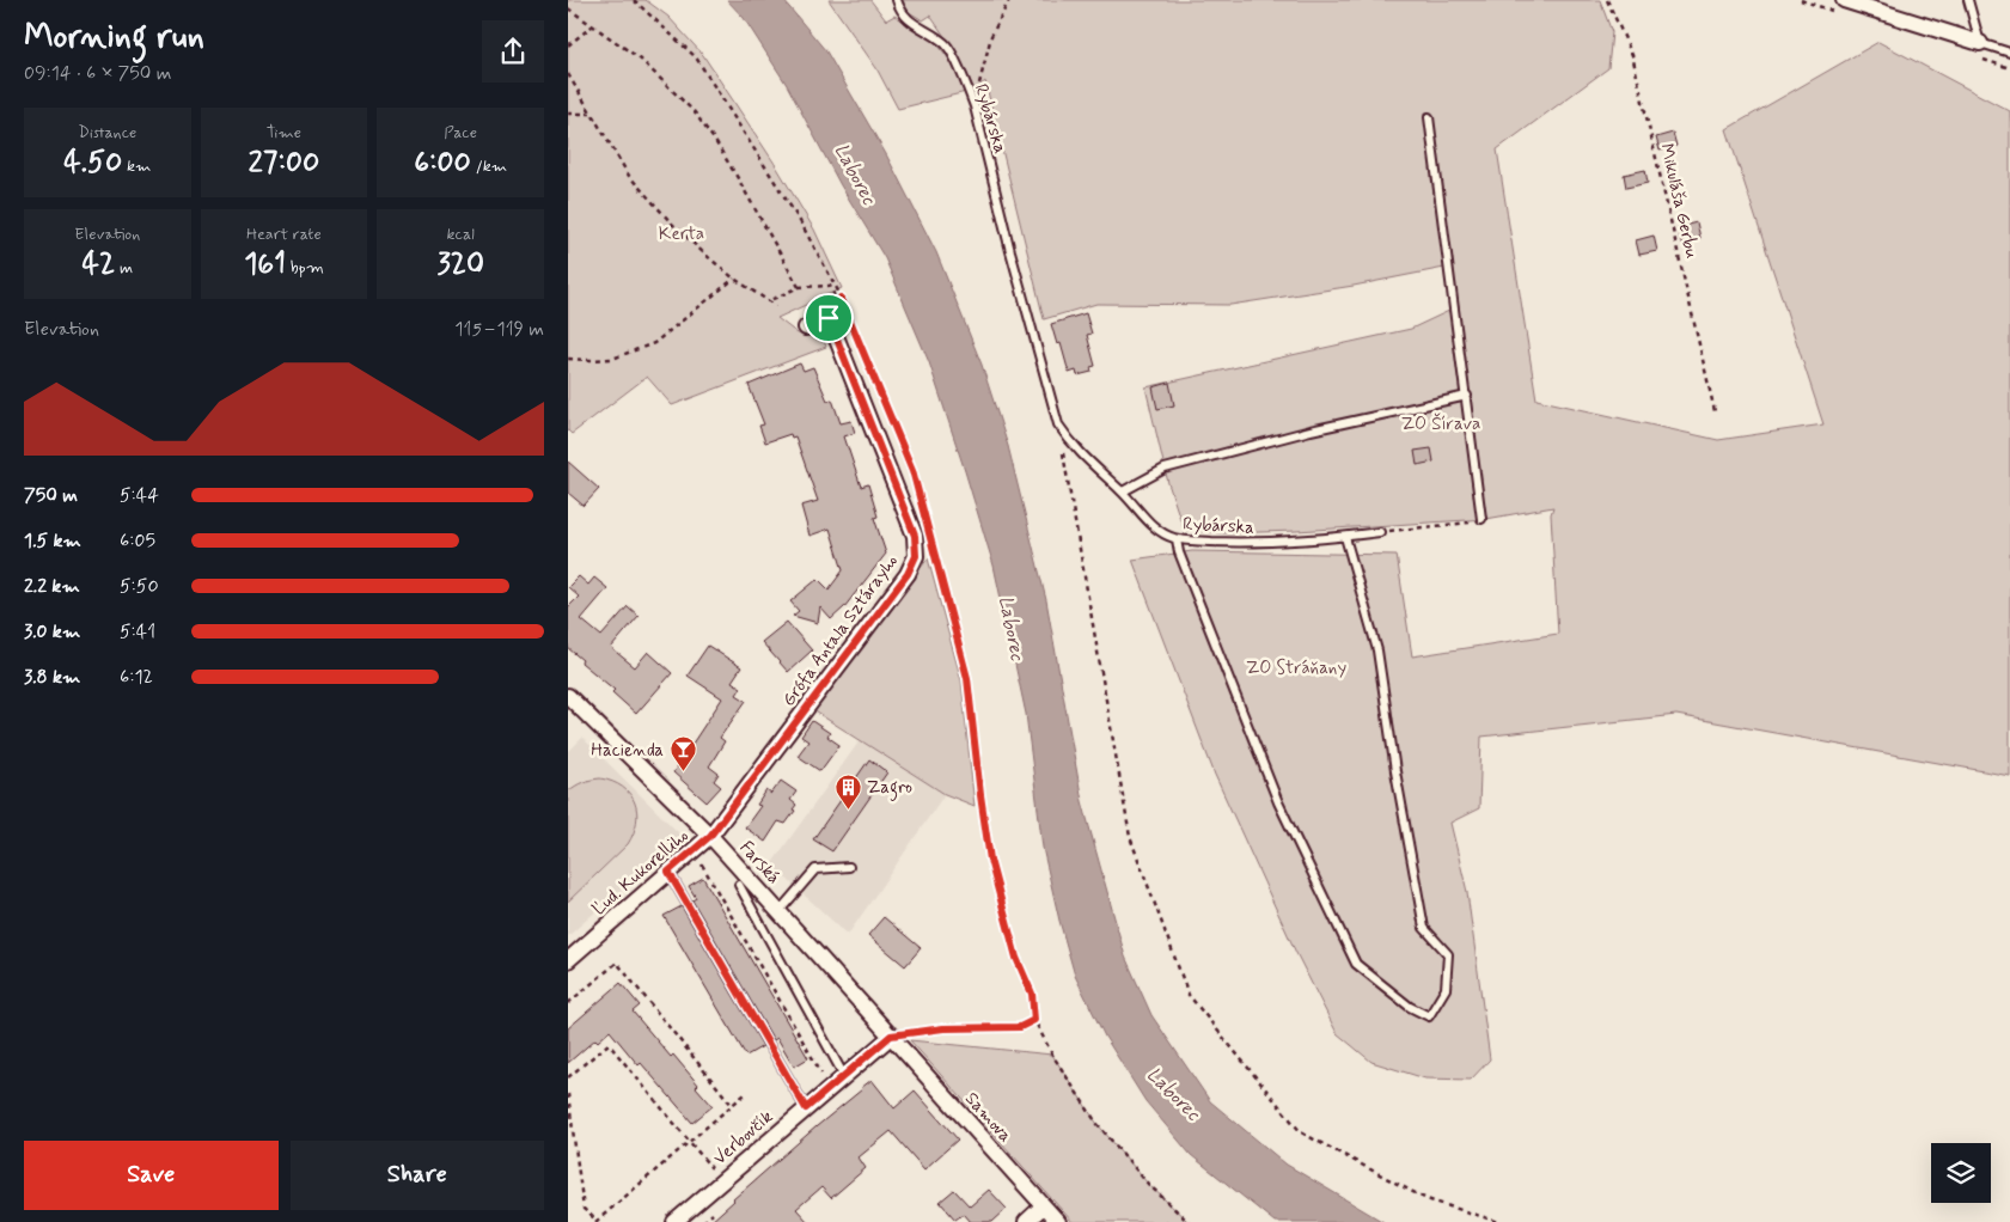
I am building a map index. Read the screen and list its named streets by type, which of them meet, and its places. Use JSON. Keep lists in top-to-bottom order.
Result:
{
  "streets": {
    "street": [
      "Grófa Antala Sztárayho",
      "Farská",
      "Ľud. Kukorelliho",
      "Samova",
      "Verbovčík"
    ],
    "lane": ["Rybárska"],
    "path": ["Mikuláša Gerbu"]
  },
  "crossings": [
    ["Grófa Antala Sztárayho", "Farská"],
    ["Grófa Antala Sztárayho", "Ľud. Kukorelliho"],
    ["Farská", "Ľud. Kukorelliho"],
    ["Farská", "Samova"],
    ["Farská", "Verbovčík"],
    ["Samova", "Verbovčík"]
  ],
  "water": ["Laborec"],
  "parks": ["Kerta", "ZO Šírava", "ZO Stráňany"],
  "places": {
    "bar": ["Hacienda"],
    "building": ["Zagro"]
  },
  "page": {
    "heading": ["Morning run", "09:14 · 6 × 750 m"],
    "stats": [
      ["Distance", "4.50 km"],
      ["Time", "27:00"],
      ["Pace", "6:00 /km"],
      ["Elevation", "42 m"],
      ["Heart rate", "161 bpm"],
      ["kcal", "320"]
    ],
    "chart": ["Elevation", "115–119 m"],
    "list": [
      {
        "name": "750 m",
        "note": "5:44"
      },
      {
        "name": "1.5 km",
        "note": "6:05"
      },
      {
        "name": "2.2 km",
        "note": "5:50"
      },
      {
        "name": "3.0 km",
        "note": "5:41"
      },
      {
        "name": "3.8 km",
        "note": "6:12"
      }
    ],
    "buttons": ["Save", "Share"]
  }
}
